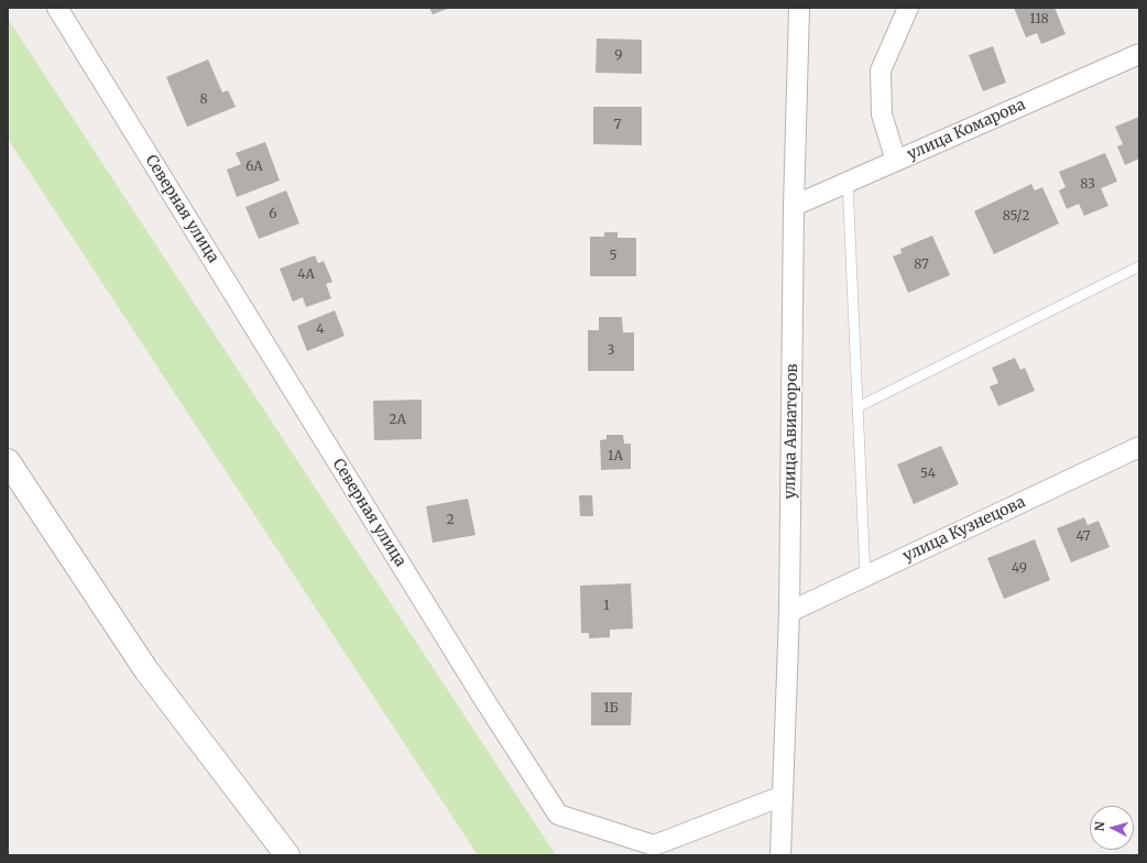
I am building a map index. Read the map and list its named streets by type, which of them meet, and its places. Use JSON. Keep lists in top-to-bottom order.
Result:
{
  "streets": {
    "street": [
      "улица Комарова",
      "Северная улица",
      "улица Авиаторов",
      "улица Кузнецова"
    ]
  },
  "crossings": [
    ["улица Комарова", "улица Авиаторов"],
    ["Северная улица", "улица Авиаторов"],
    ["улица Авиаторов", "улица Кузнецова"]
  ],
  "house_numbers": [
    "118",
    "9",
    "8",
    "7",
    "6А",
    "83",
    "6",
    "85/2",
    "5",
    "87",
    "4А",
    "4",
    "3",
    "2А",
    "1А",
    "54",
    "2",
    "47",
    "49",
    "1",
    "1Б"
  ],
  "north": "left"
}
